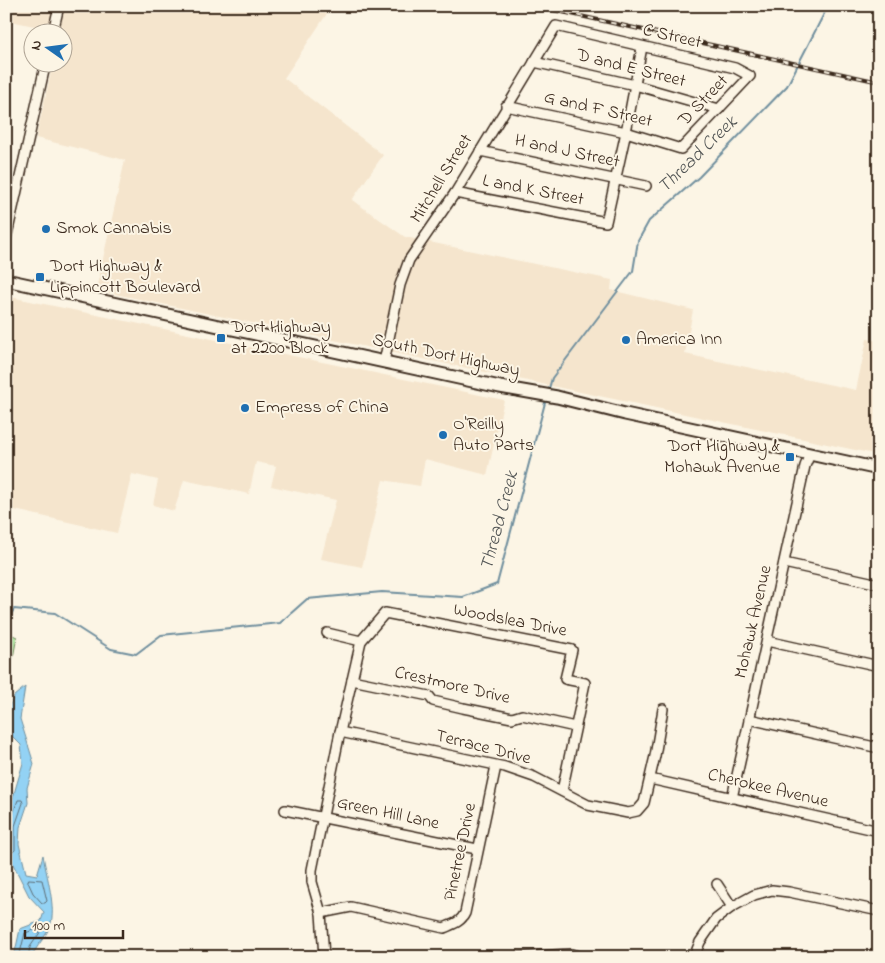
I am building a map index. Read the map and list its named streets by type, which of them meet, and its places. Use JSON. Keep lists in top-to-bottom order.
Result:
{
  "streets": {
    "main road": ["South Dort Highway"],
    "street": [
      "C Street",
      "D and E Street",
      "D Street",
      "G and F Street",
      "H and J Street",
      "Mitchell Street",
      "L and K Street",
      "Woodslea Drive",
      "Mohawk Avenue",
      "Crestmore Drive",
      "Terrace Drive",
      "Cherokee Avenue",
      "Green Hill Lane",
      "Pinetree Drive"
    ]
  },
  "crossings": [
    ["C Street", "D Street"],
    ["C Street", "Mitchell Street"],
    ["D and E Street", "D Street"],
    ["D and E Street", "Mitchell Street"],
    ["D Street", "G and F Street"],
    ["G and F Street", "Mitchell Street"],
    ["H and J Street", "Mitchell Street"],
    ["H and J Street", "L and K Street"],
    ["Mitchell Street", "L and K Street"],
    ["Mitchell Street", "South Dort Highway"],
    ["South Dort Highway", "Mohawk Avenue"],
    ["Woodslea Drive", "Crestmore Drive"],
    ["Woodslea Drive", "Terrace Drive"],
    ["Woodslea Drive", "Green Hill Lane"],
    ["Woodslea Drive", "Pinetree Drive"],
    ["Mohawk Avenue", "Cherokee Avenue"],
    ["Terrace Drive", "Cherokee Avenue"],
    ["Terrace Drive", "Pinetree Drive"],
    ["Green Hill Lane", "Pinetree Drive"]
  ],
  "water": ["Thread Creek"],
  "places": {
    "other": [
      "Smok Cannabis",
      "America Inn",
      "Empress of China",
      "O'Reilly Auto Parts"
    ],
    "transit": ["Dort Highway & Lippincott Boulevard", "Dort Highway at 2200 Block", "Dort Highway & Mohawk Avenue"]
  },
  "scale_bar": "100 m",
  "north": "left"
}
